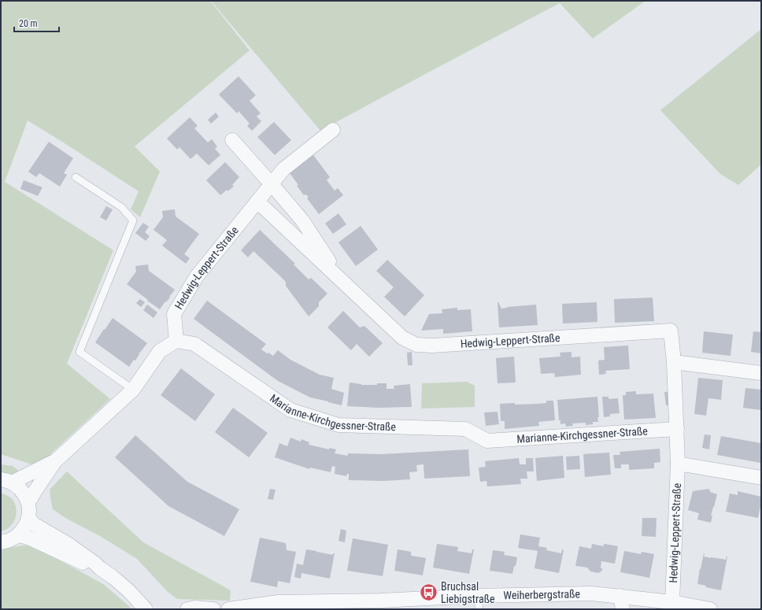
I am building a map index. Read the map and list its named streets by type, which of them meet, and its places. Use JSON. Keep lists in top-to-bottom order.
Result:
{
  "streets": {
    "street": ["Hedwig-Leppert-Straße", "Marianne-Kirchgessner-Straße", "Weiherbergstraße"]
  },
  "crossings": [
    ["Hedwig-Leppert-Straße", "Marianne-Kirchgessner-Straße"],
    ["Hedwig-Leppert-Straße", "Weiherbergstraße"]
  ],
  "places": {
    "bus stop": ["Bruchsal Liebigstraße"]
  },
  "scale_bar": "20 m"
}
